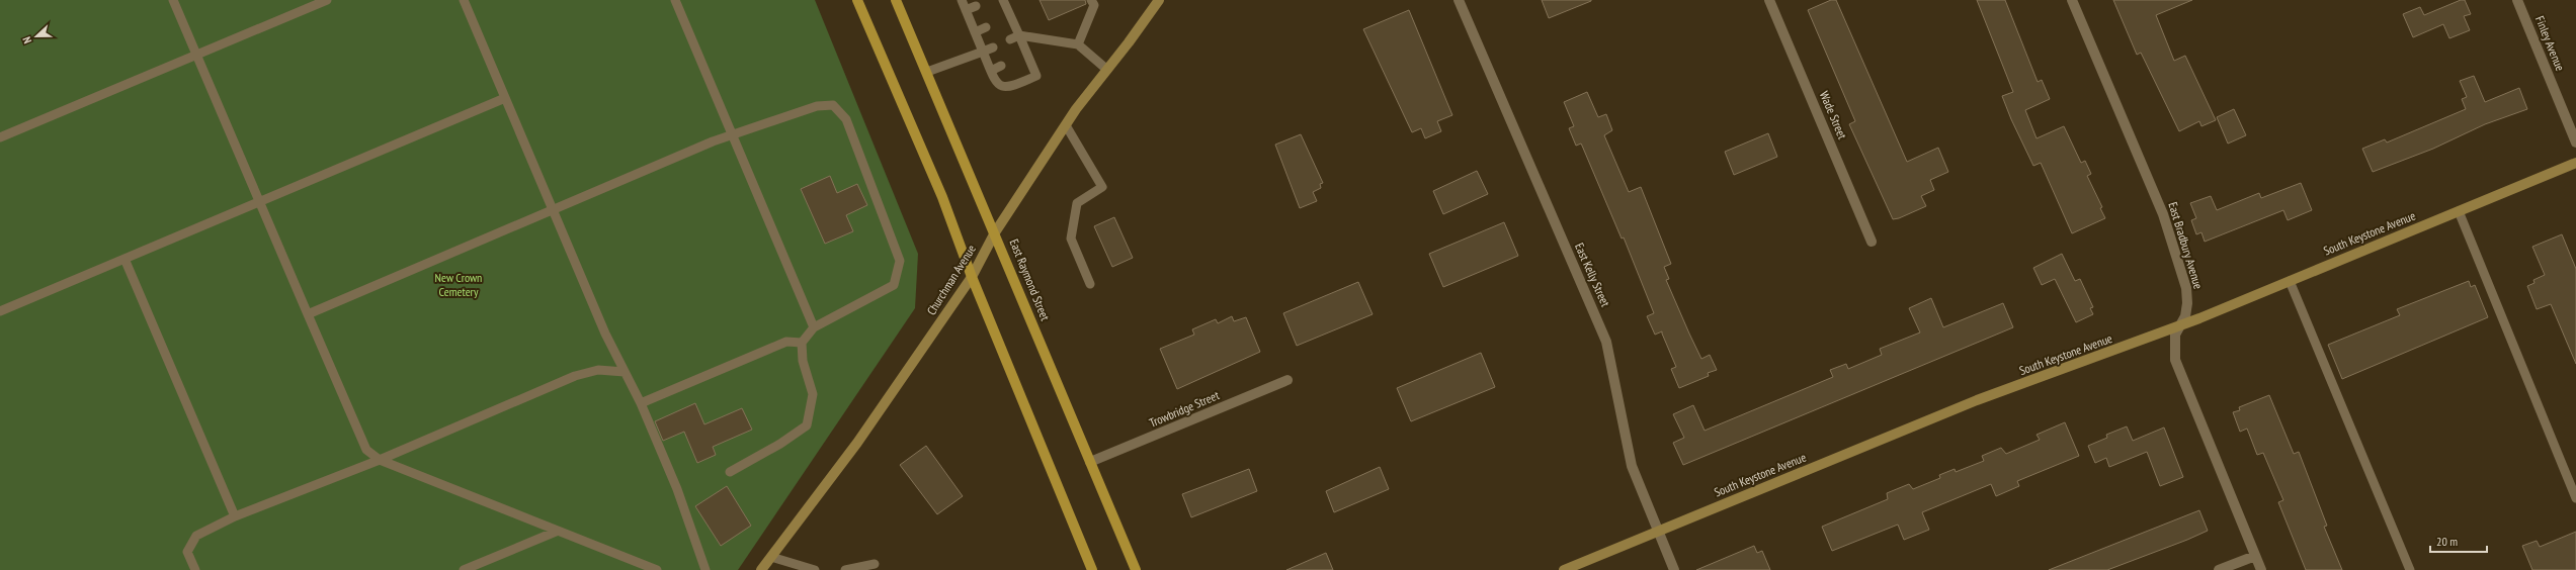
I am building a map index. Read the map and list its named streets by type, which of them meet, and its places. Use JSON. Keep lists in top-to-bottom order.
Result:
{
  "streets": {
    "main road": ["South Keystone Avenue", "Churchman Avenue", "East Raymond Street"],
    "street": [
      "Finley Avenue",
      "Wade Street",
      "East Bradbury Avenue",
      "East Kelly Street",
      "Trowbridge Street"
    ]
  },
  "crossings": [
    ["South Keystone Avenue", "East Bradbury Avenue"],
    ["South Keystone Avenue", "East Kelly Street"],
    ["Churchman Avenue", "East Raymond Street"],
    ["East Raymond Street", "Trowbridge Street"]
  ],
  "parks": ["New Crown Cemetery"],
  "scale_bar": "20 m",
  "north": "left"
}
